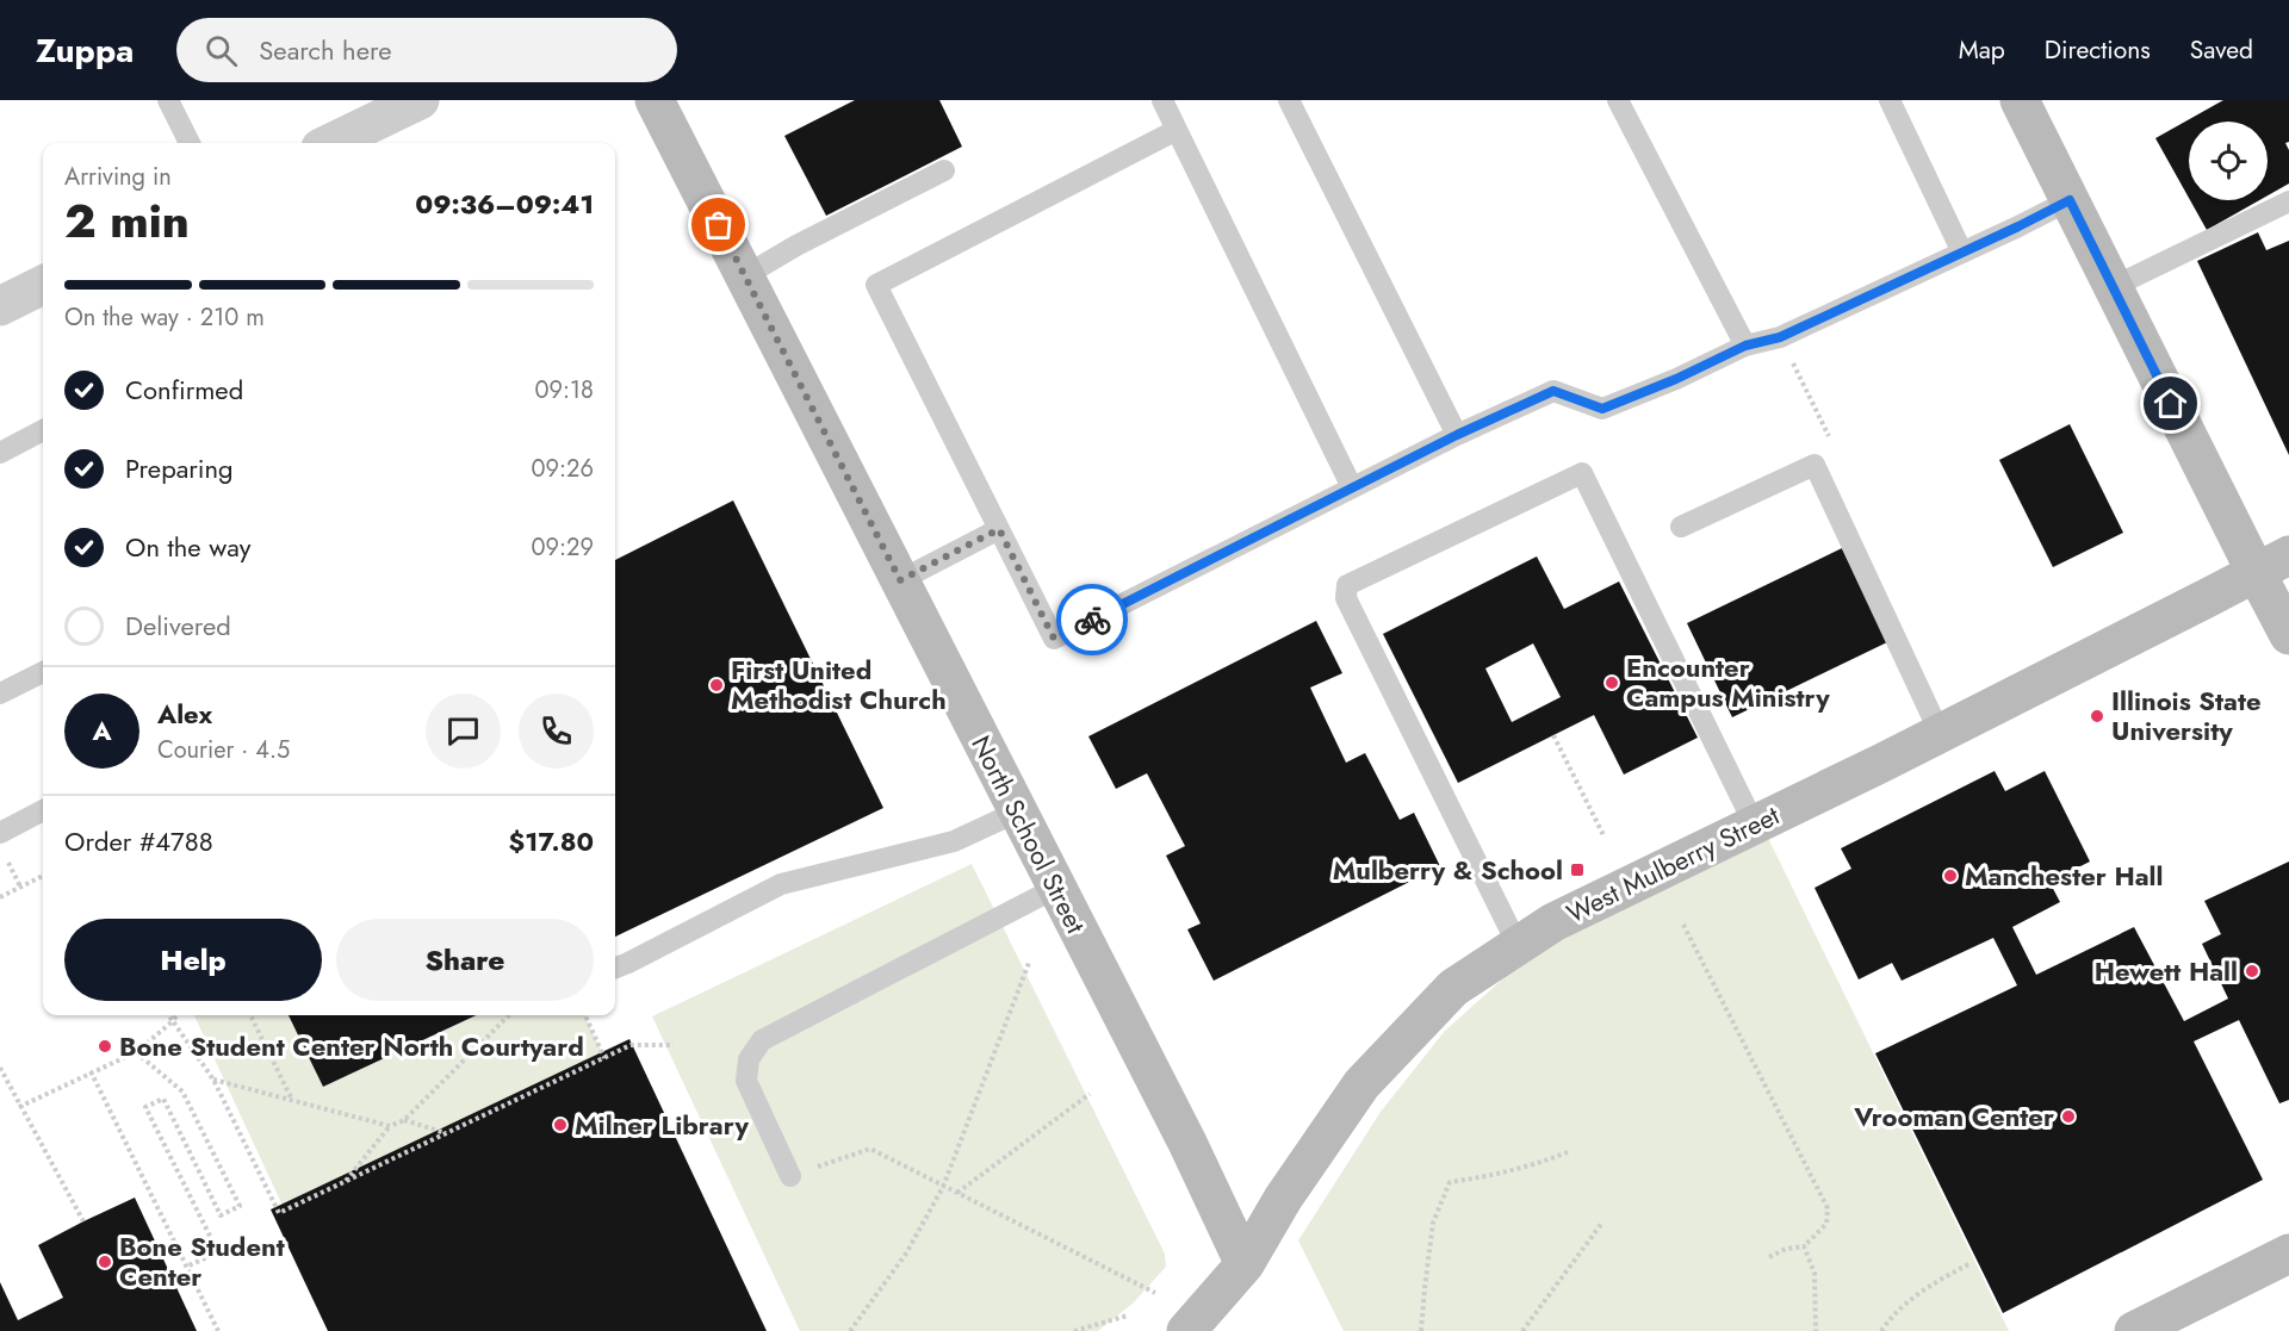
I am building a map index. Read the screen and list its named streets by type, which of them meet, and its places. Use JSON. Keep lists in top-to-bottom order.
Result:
{
  "streets": {
    "street": ["North School Street", "West Mulberry Street"]
  },
  "crossings": [
    ["North School Street", "West Mulberry Street"]
  ],
  "places": {
    "other": [
      "Encounter Campus Ministry",
      "First United Methodist Church",
      "Illinois State University",
      "Manchester Hall",
      "Hewett Hall",
      "Bone Student Center North Courtyard",
      "Vrooman Center",
      "Milner Library",
      "Bone Student Center"
    ],
    "transit": ["Mulberry & School"]
  },
  "page": {
    "header": "Zuppa",
    "search": "Search here",
    "nav": ["Map", "Directions", "Saved"],
    "heading": ["2 min", "Arriving in", "09:36–09:41"],
    "panel": [
      "Alex",
      "Courier · 4.5",
      "Order #4788",
      "$17.80"
    ],
    "bar": "On the way · 210 m",
    "list": [
      ["Confirmed", "09:18"],
      ["Preparing", "09:26"],
      ["On the way", "09:29"],
      "Delivered"
    ],
    "round": "A",
    "buttons": ["Help", "Share"]
  }
}
